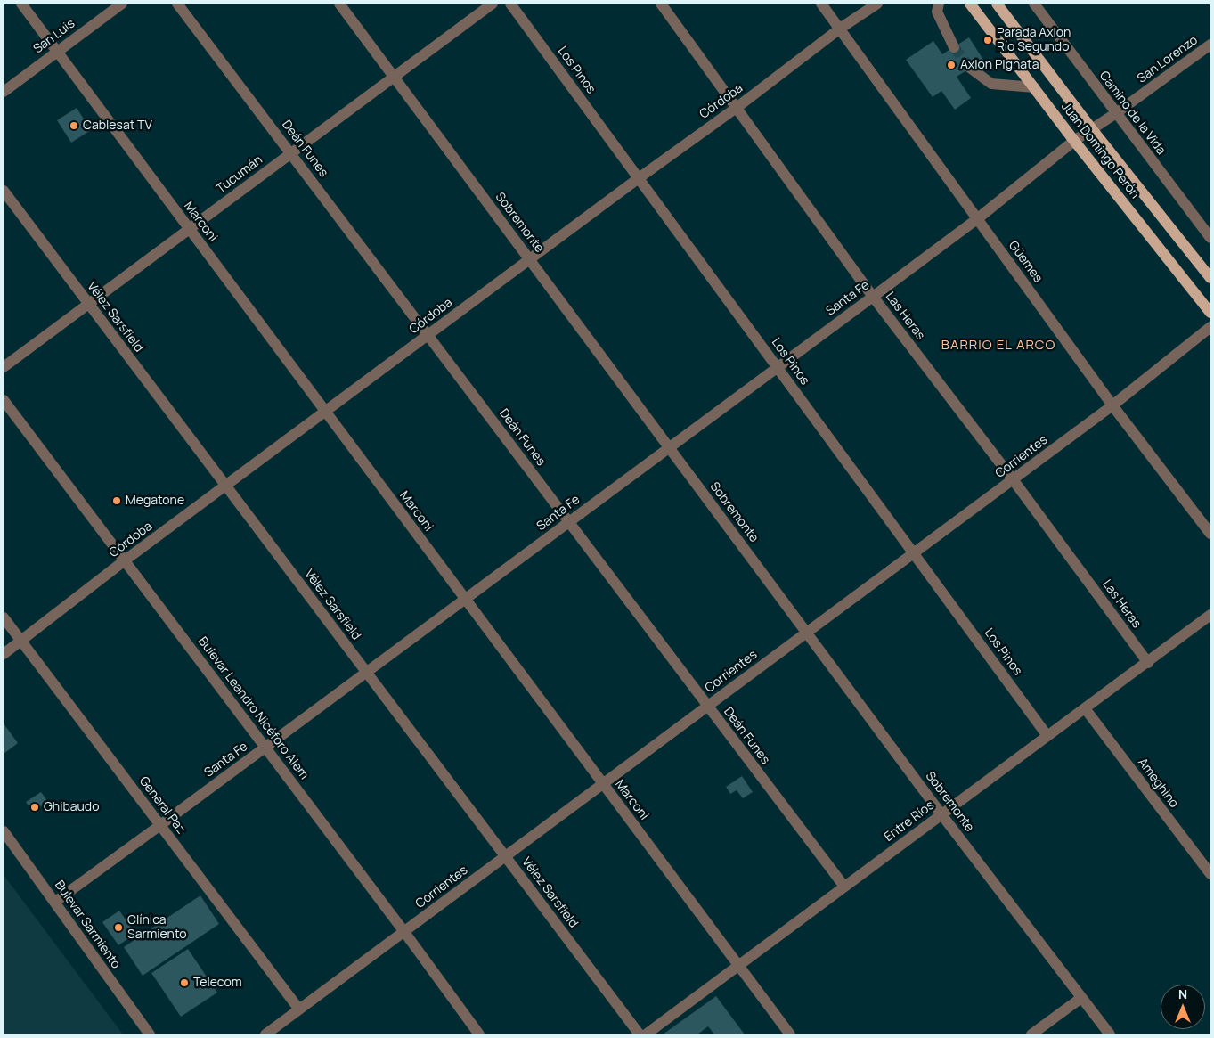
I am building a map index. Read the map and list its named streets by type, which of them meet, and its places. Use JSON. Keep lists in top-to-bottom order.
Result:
{
  "streets": {
    "main road": ["Juan Domingo Perón"],
    "street": [
      "San Luis",
      "San Lorenzo",
      "Los Pinos",
      "Córdoba",
      "Camino de la Vida",
      "Deán Funes",
      "Tucumán",
      "Marconi",
      "Sobremonte",
      "Güemes",
      "Santa Fe",
      "Las Heras",
      "Vélez Sarsfield",
      "Corrientes",
      "Bulevar Leandro Nicéforo Alem",
      "Ameghino",
      "General Paz",
      "Entre Ríos",
      "Bulevar Sarmiento"
    ]
  },
  "crossings": [
    ["San Luis", "Marconi"],
    ["San Lorenzo", "Camino de la Vida"],
    ["San Lorenzo", "Juan Domingo Perón"],
    ["San Lorenzo", "Santa Fe"],
    ["Los Pinos", "Córdoba"],
    ["Los Pinos", "Santa Fe"],
    ["Los Pinos", "Corrientes"],
    ["Los Pinos", "Entre Ríos"],
    ["Córdoba", "Deán Funes"],
    ["Córdoba", "Marconi"],
    ["Córdoba", "Sobremonte"],
    ["Córdoba", "Güemes"],
    ["Córdoba", "Las Heras"],
    ["Córdoba", "Vélez Sarsfield"],
    ["Córdoba", "Bulevar Leandro Nicéforo Alem"],
    ["Córdoba", "General Paz"],
    ["Deán Funes", "Tucumán"],
    ["Deán Funes", "Santa Fe"],
    ["Deán Funes", "Corrientes"],
    ["Deán Funes", "Entre Ríos"],
    ["Juan Domingo Perón", "Santa Fe"],
    ["Tucumán", "Marconi"],
    ["Tucumán", "Sobremonte"],
    ["Tucumán", "Vélez Sarsfield"],
    ["Marconi", "Santa Fe"],
    ["Marconi", "Corrientes"],
    ["Marconi", "Entre Ríos"],
    ["Sobremonte", "Santa Fe"],
    ["Sobremonte", "Corrientes"],
    ["Sobremonte", "Entre Ríos"],
    ["Güemes", "Santa Fe"],
    ["Güemes", "Corrientes"],
    ["Santa Fe", "Las Heras"],
    ["Santa Fe", "Vélez Sarsfield"],
    ["Santa Fe", "Bulevar Leandro Nicéforo Alem"],
    ["Santa Fe", "General Paz"],
    ["Santa Fe", "Bulevar Sarmiento"],
    ["Las Heras", "Corrientes"],
    ["Las Heras", "Entre Ríos"],
    ["Vélez Sarsfield", "Corrientes"],
    ["Corrientes", "Bulevar Leandro Nicéforo Alem"],
    ["Corrientes", "General Paz"],
    ["Ameghino", "Entre Ríos"]
  ],
  "districts": ["BARRIO EL ARCO"],
  "places": [
    "Parada Axion Río Segundo",
    "Axion Pignata",
    "Cablesat TV",
    "Megatone",
    "Ghibaudo",
    "Clínica Sarmiento",
    "Telecom"
  ],
  "north": "top"
}
